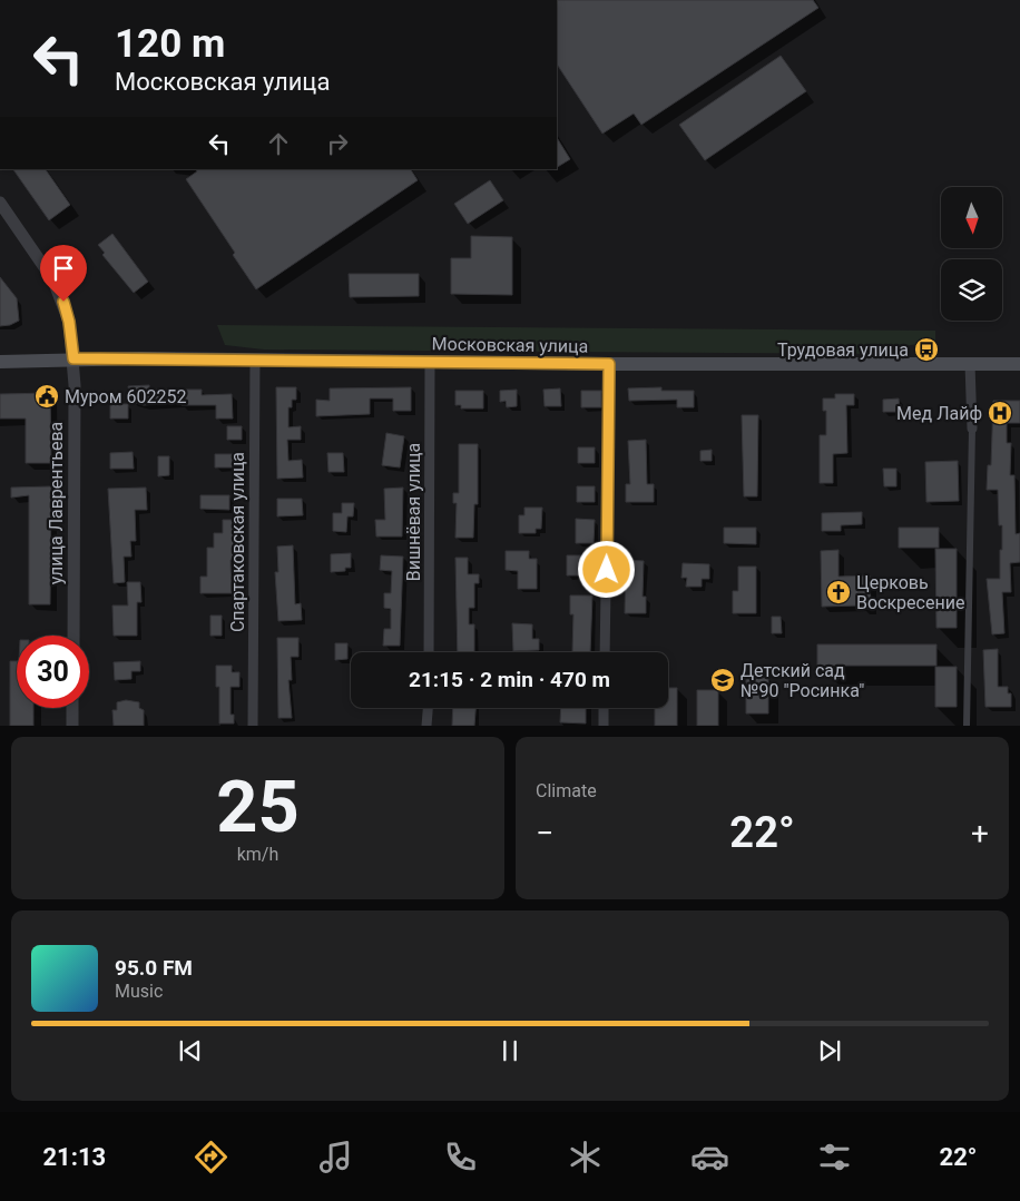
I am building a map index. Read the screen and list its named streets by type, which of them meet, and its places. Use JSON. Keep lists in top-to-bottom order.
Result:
{
  "streets": {
    "main road": ["Московская улица"],
    "street": ["улица Лаврентьева", "Вишнёвая улица", "Спартаковская улица"]
  },
  "crossings": [
    ["Московская улица", "улица Лаврентьева"],
    ["Московская улица", "Вишнёвая улица"],
    ["Московская улица", "Спартаковская улица"]
  ],
  "places": {
    "bus stop": ["Трудовая улица"],
    "public building": ["Муром 602252"],
    "hospital": ["Мед Лайф"],
    "church": ["Церковь Воскресение"],
    "school or university": ["Детский сад №90 \"Росинка\""]
  },
  "north": "bottom",
  "page": {
    "turn": ["120 m", "Московская улица"],
    "limit": "30",
    "trip": "21:15 · 2 min · 470 m",
    "tile": [
      ["25", "km/h"],
      "Climate"
    ],
    "heat": ["−", "22°", "+"],
    "song": ["95.0 FM", "Music"],
    "tabs": ["21:13", "22°"]
  }
}
